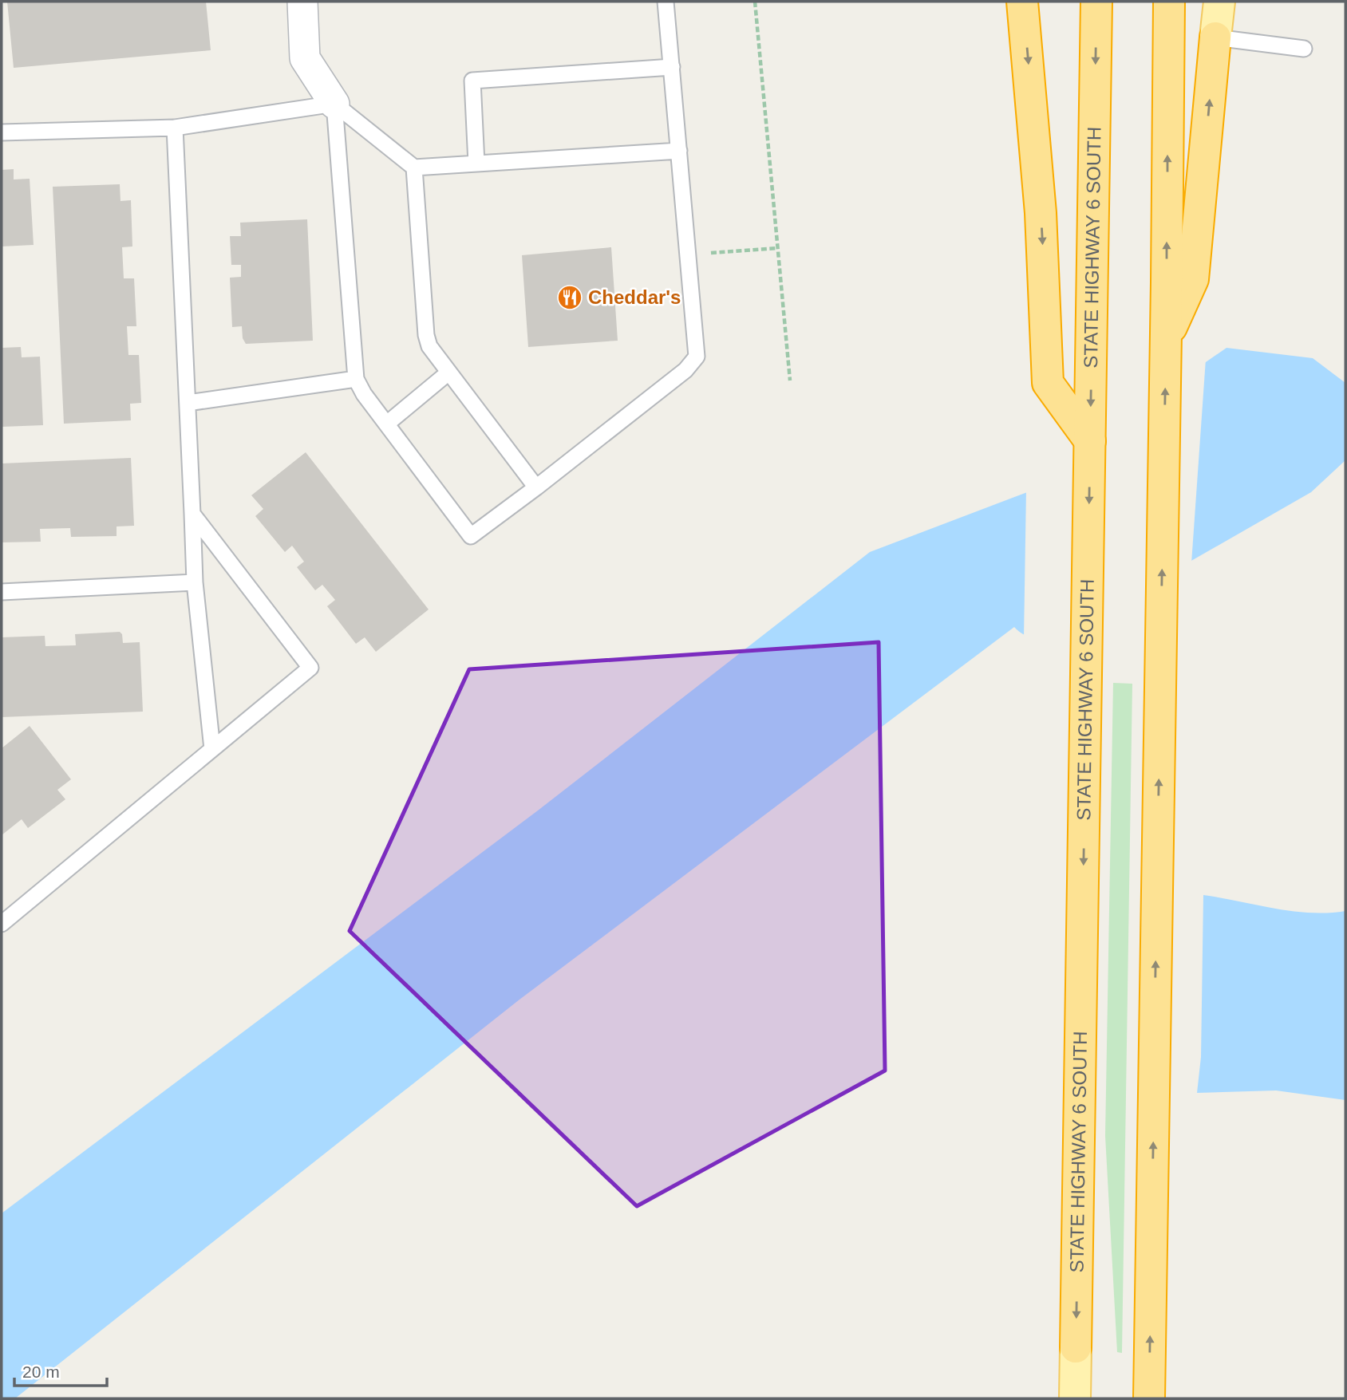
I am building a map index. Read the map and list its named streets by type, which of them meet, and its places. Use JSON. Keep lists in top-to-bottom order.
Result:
{
  "streets": {
    "highway": ["STATE HIGHWAY 6 SOUTH"]
  },
  "places": {
    "restaurant": ["Cheddar's"]
  },
  "scale_bar": "20 m"
}
